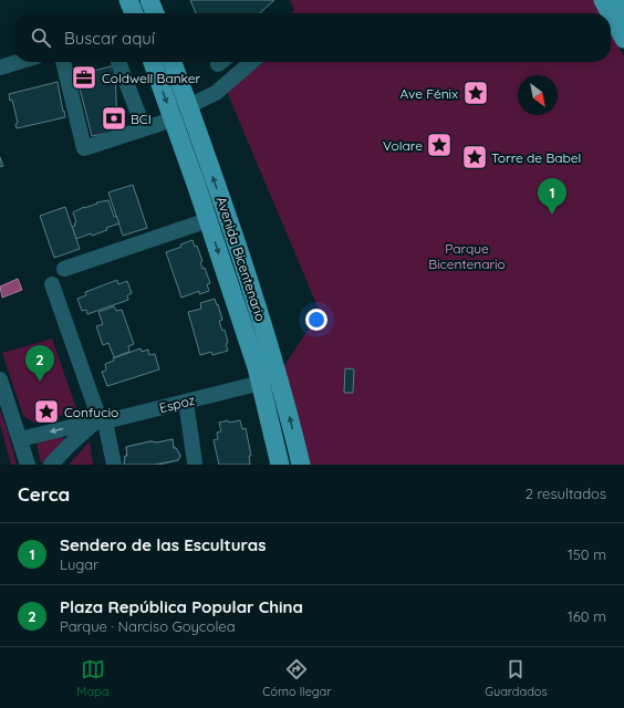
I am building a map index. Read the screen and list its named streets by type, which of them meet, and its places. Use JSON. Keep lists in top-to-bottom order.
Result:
{
  "streets": {
    "main road": ["Avenida Bicentenario"],
    "street": ["Espoz"]
  },
  "crossings": [
    ["Avenida Bicentenario", "Espoz"]
  ],
  "parks": ["Parque Bicentenario"],
  "places": {
    "office": ["Coldwell Banker"],
    "place": [
      "Ave Fénix",
      "Volare",
      "Torre de Babel",
      "Confucio"
    ],
    "bank": ["BCI"]
  },
  "north": "bottom right",
  "page": {
    "search": "Buscar aquí",
    "pins": ["1", "2"],
    "heading": ["Cerca", "2 resultados"],
    "list": [
      {
        "mark": "1",
        "name": "Sendero de las Esculturas",
        "note": "Lugar",
        "value": "150 m"
      },
      {
        "mark": "2",
        "name": "Plaza República Popular China",
        "note": "Parque · Narciso Goycolea",
        "value": "160 m"
      }
    ],
    "nav": ["Mapa", "Cómo llegar", "Guardados"]
  }
}
